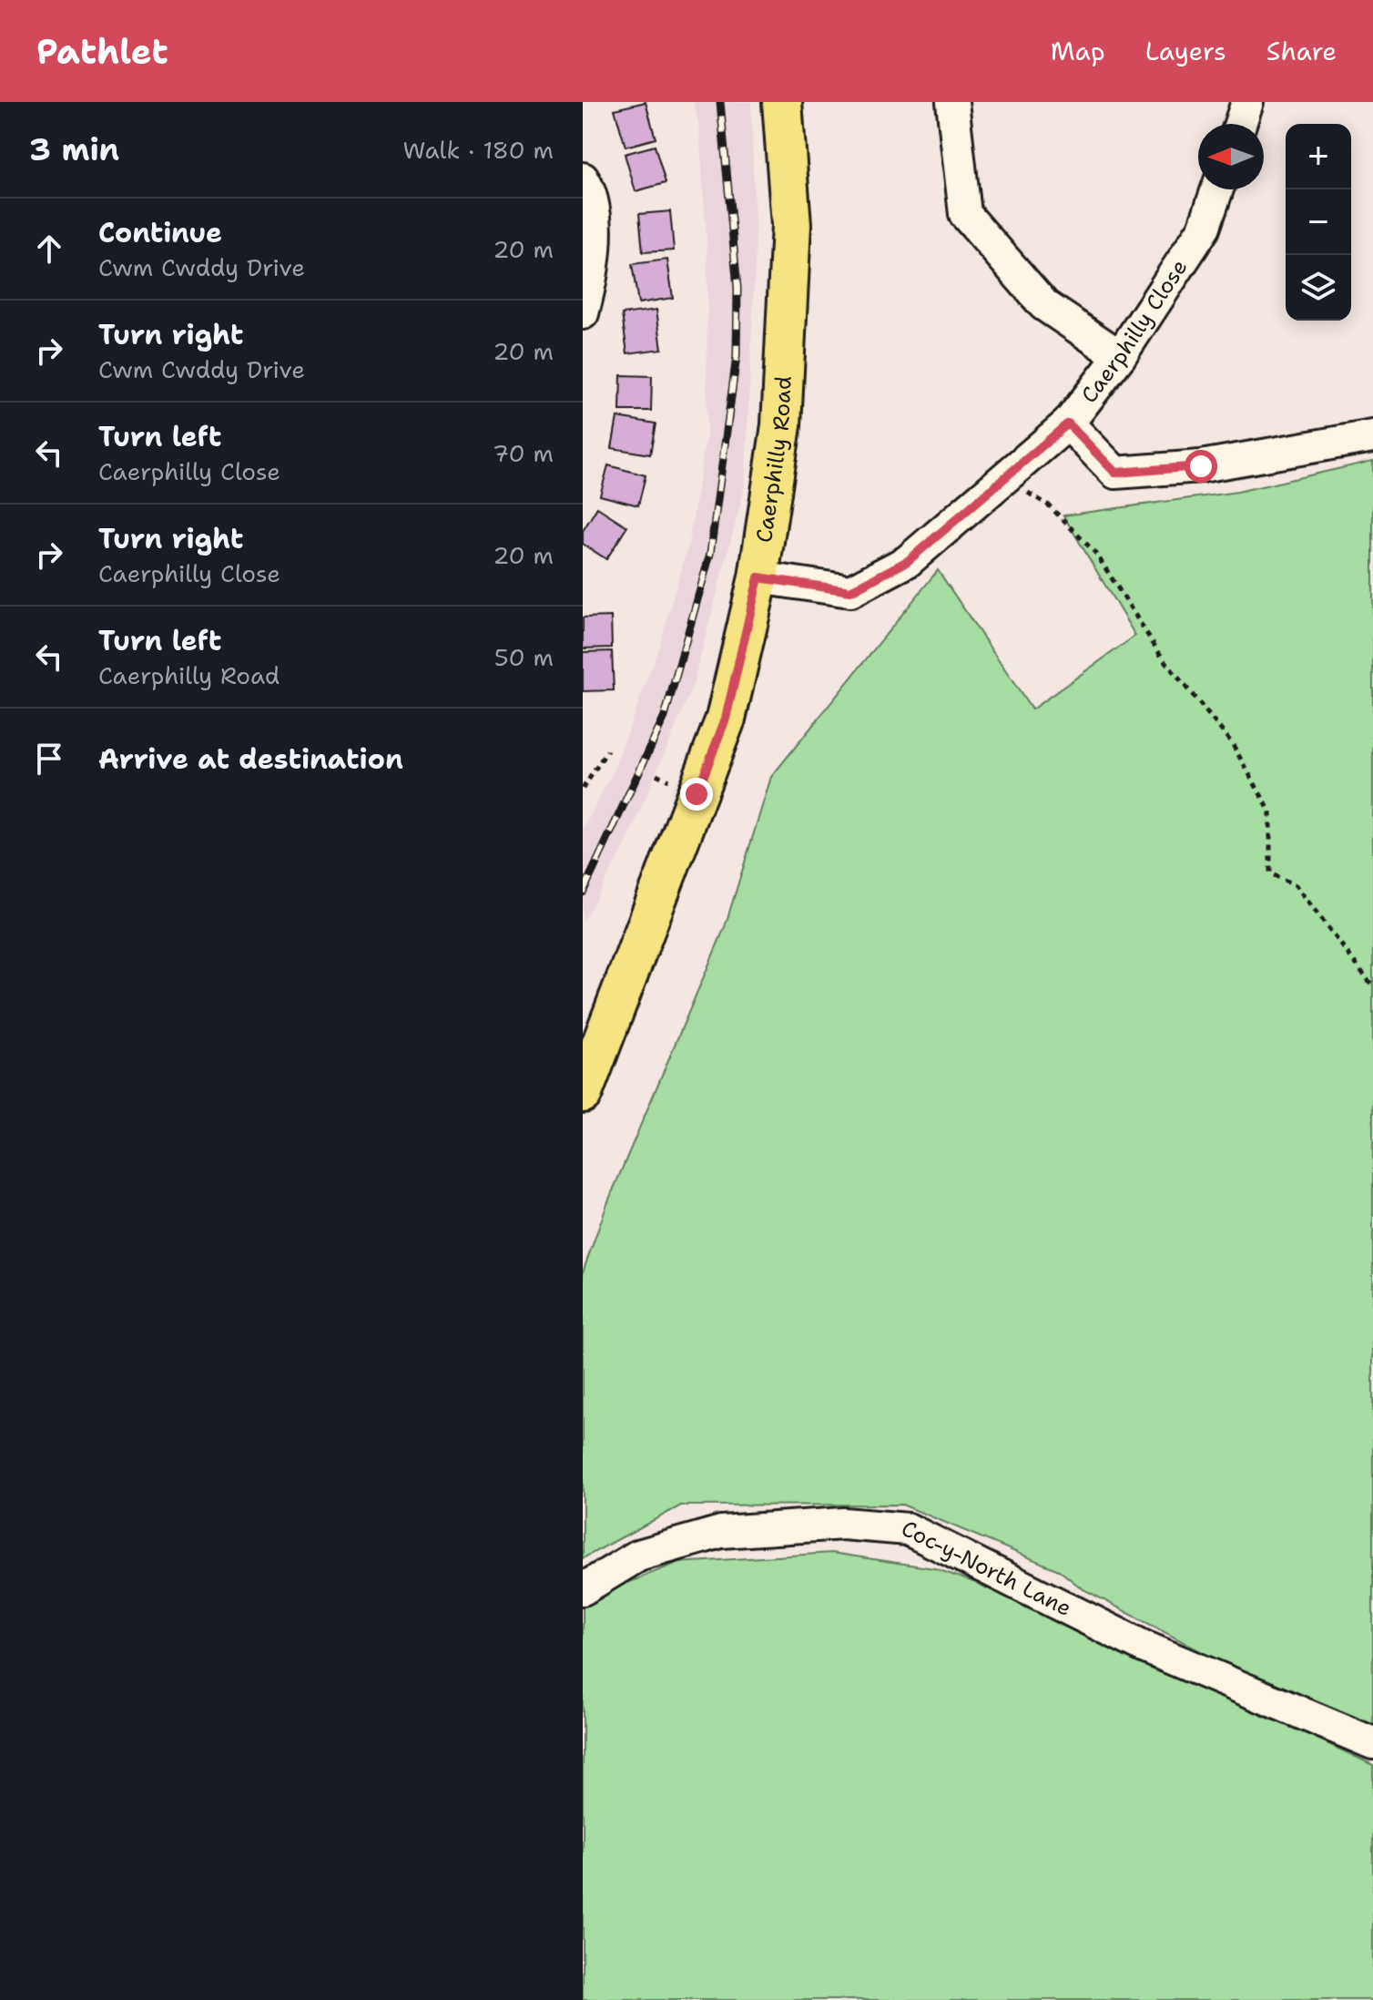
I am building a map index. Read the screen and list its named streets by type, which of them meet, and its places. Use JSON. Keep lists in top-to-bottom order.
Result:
{
  "streets": {
    "main road": ["Caerphilly Road"],
    "street": ["Caerphilly Close", "Coc-y-North Lane"]
  },
  "crossings": [
    ["Caerphilly Close", "Caerphilly Road"]
  ],
  "north": "left",
  "page": {
    "header": "Pathlet",
    "nav": ["Map", "Layers", "Share"],
    "heading": ["3 min", "Walk · 180 m"],
    "map_buttons": ["+", "−"],
    "list": [
      ["Continue", "Cwm Cwddy Drive", "20 m"],
      ["Turn right", "Cwm Cwddy Drive", "20 m"],
      ["Turn left", "Caerphilly Close", "70 m"],
      ["Turn right", "Caerphilly Close", "20 m"],
      ["Turn left", "Caerphilly Road", "50 m"],
      "Arrive at destination"
    ]
  }
}
